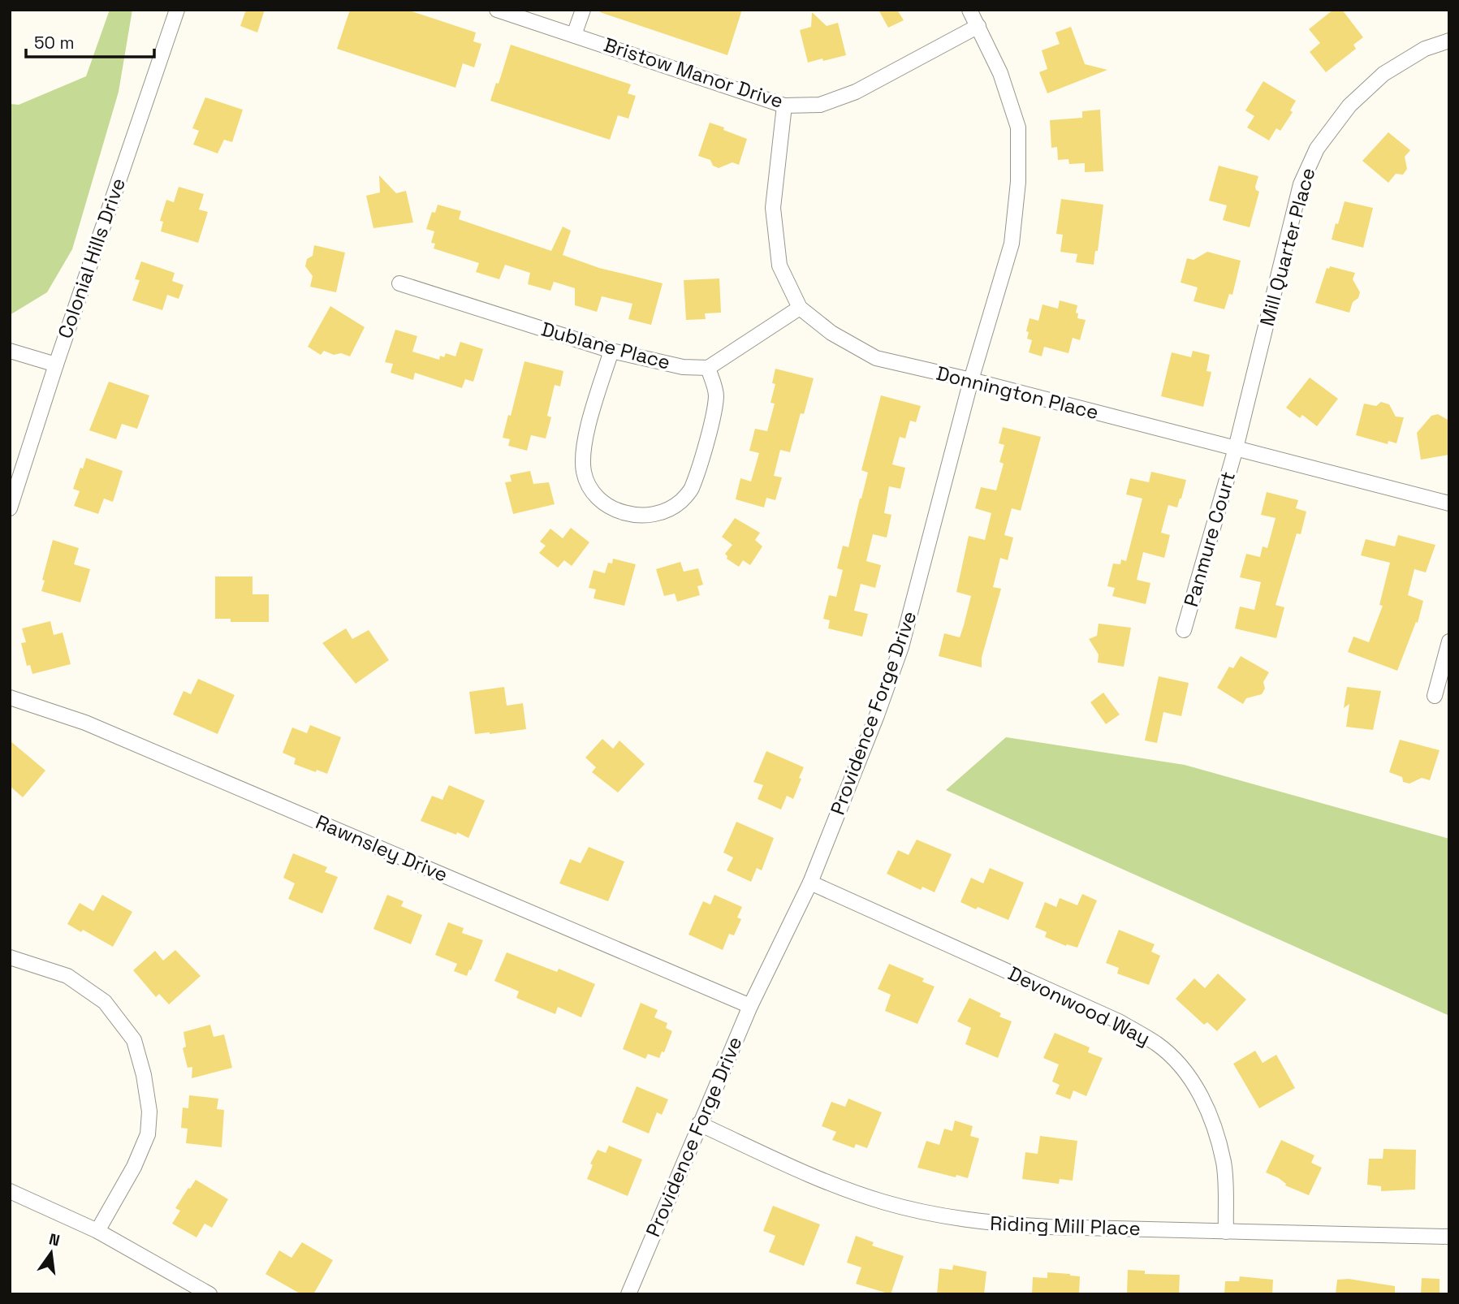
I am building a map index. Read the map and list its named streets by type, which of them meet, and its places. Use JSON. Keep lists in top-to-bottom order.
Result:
{
  "streets": {
    "street": [
      "Bristow Manor Drive",
      "Mill Quarter Place",
      "Colonial Hills Drive",
      "Dublane Place",
      "Donnington Place",
      "Panmure Court",
      "Providence Forge Drive",
      "Rawnsley Drive",
      "Devonwood Way",
      "Riding Mill Place"
    ]
  },
  "crossings": [
    ["Bristow Manor Drive", "Donnington Place"],
    ["Bristow Manor Drive", "Providence Forge Drive"],
    ["Mill Quarter Place", "Donnington Place"],
    ["Mill Quarter Place", "Panmure Court"],
    ["Donnington Place", "Panmure Court"],
    ["Donnington Place", "Providence Forge Drive"],
    ["Providence Forge Drive", "Rawnsley Drive"],
    ["Providence Forge Drive", "Devonwood Way"],
    ["Providence Forge Drive", "Riding Mill Place"],
    ["Devonwood Way", "Riding Mill Place"]
  ],
  "scale_bar": "50 m",
  "north": "top"
}
